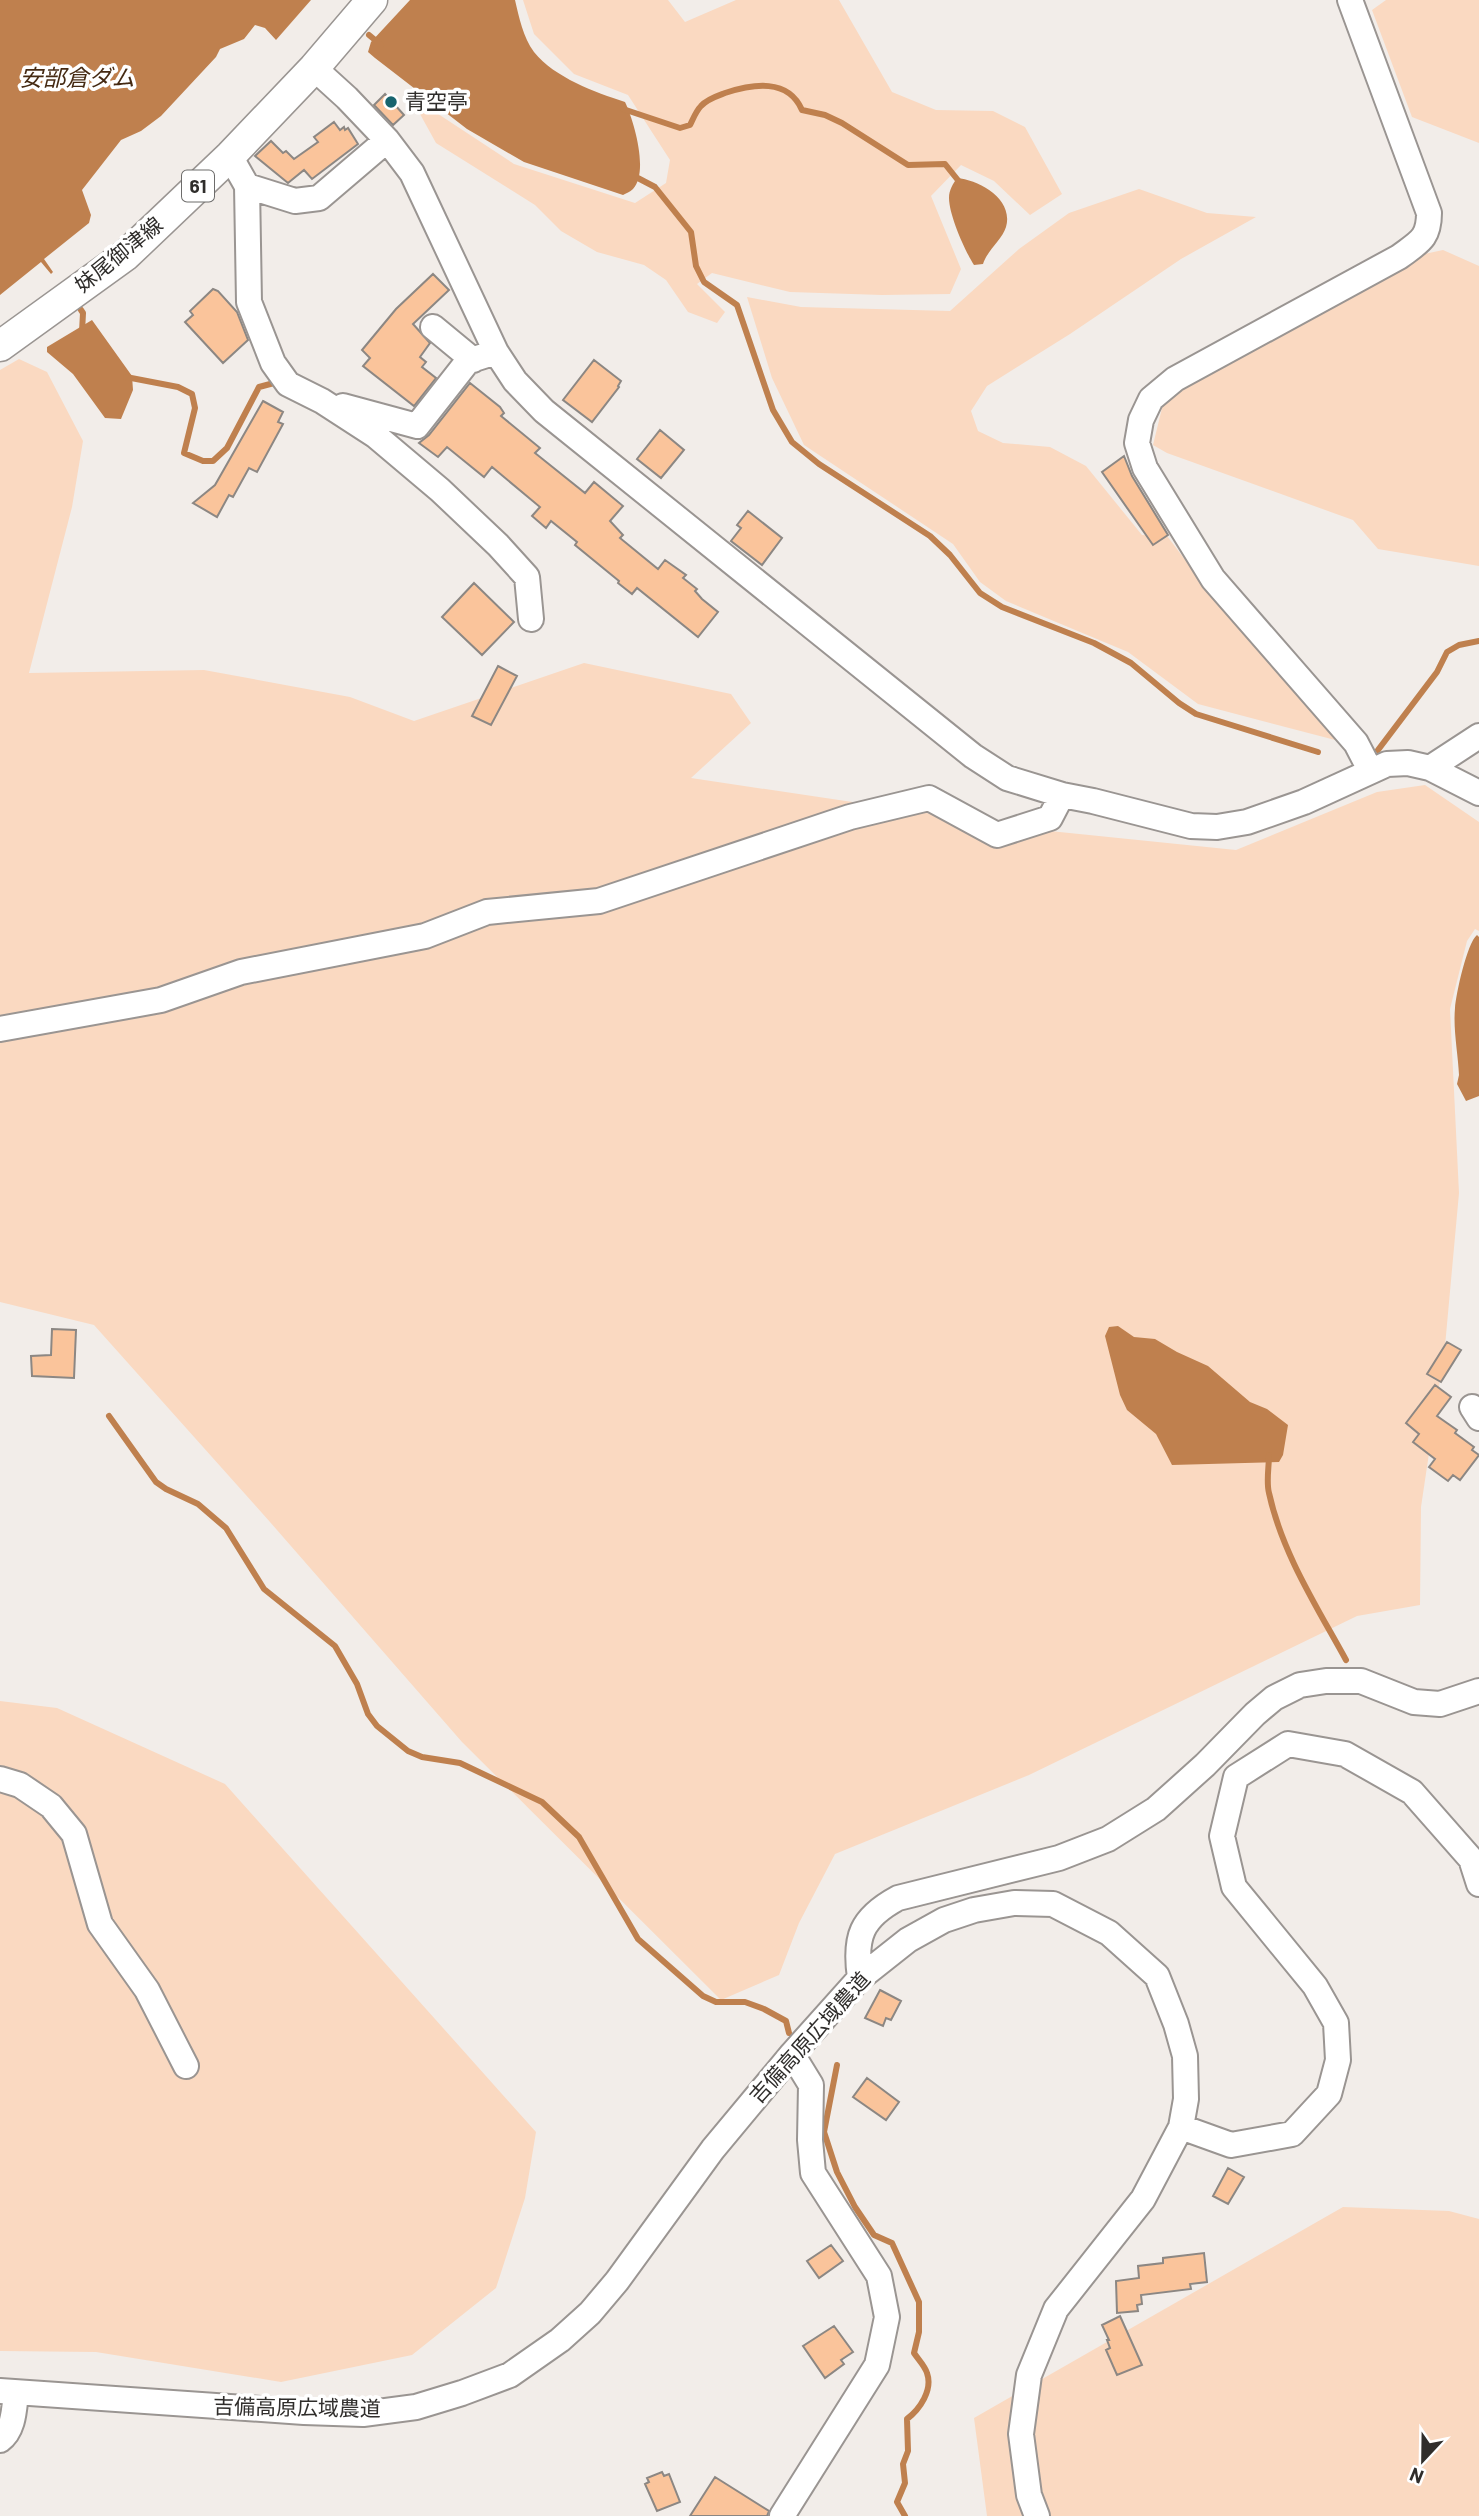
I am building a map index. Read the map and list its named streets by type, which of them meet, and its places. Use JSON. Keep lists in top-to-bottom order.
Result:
{
  "streets": {
    "main road": ["61", "妹尾御津線"],
    "street": ["吉備高原広域農道"]
  },
  "water": ["安部倉ダム"],
  "places": ["青空亭"],
  "north": "bottom"
}
